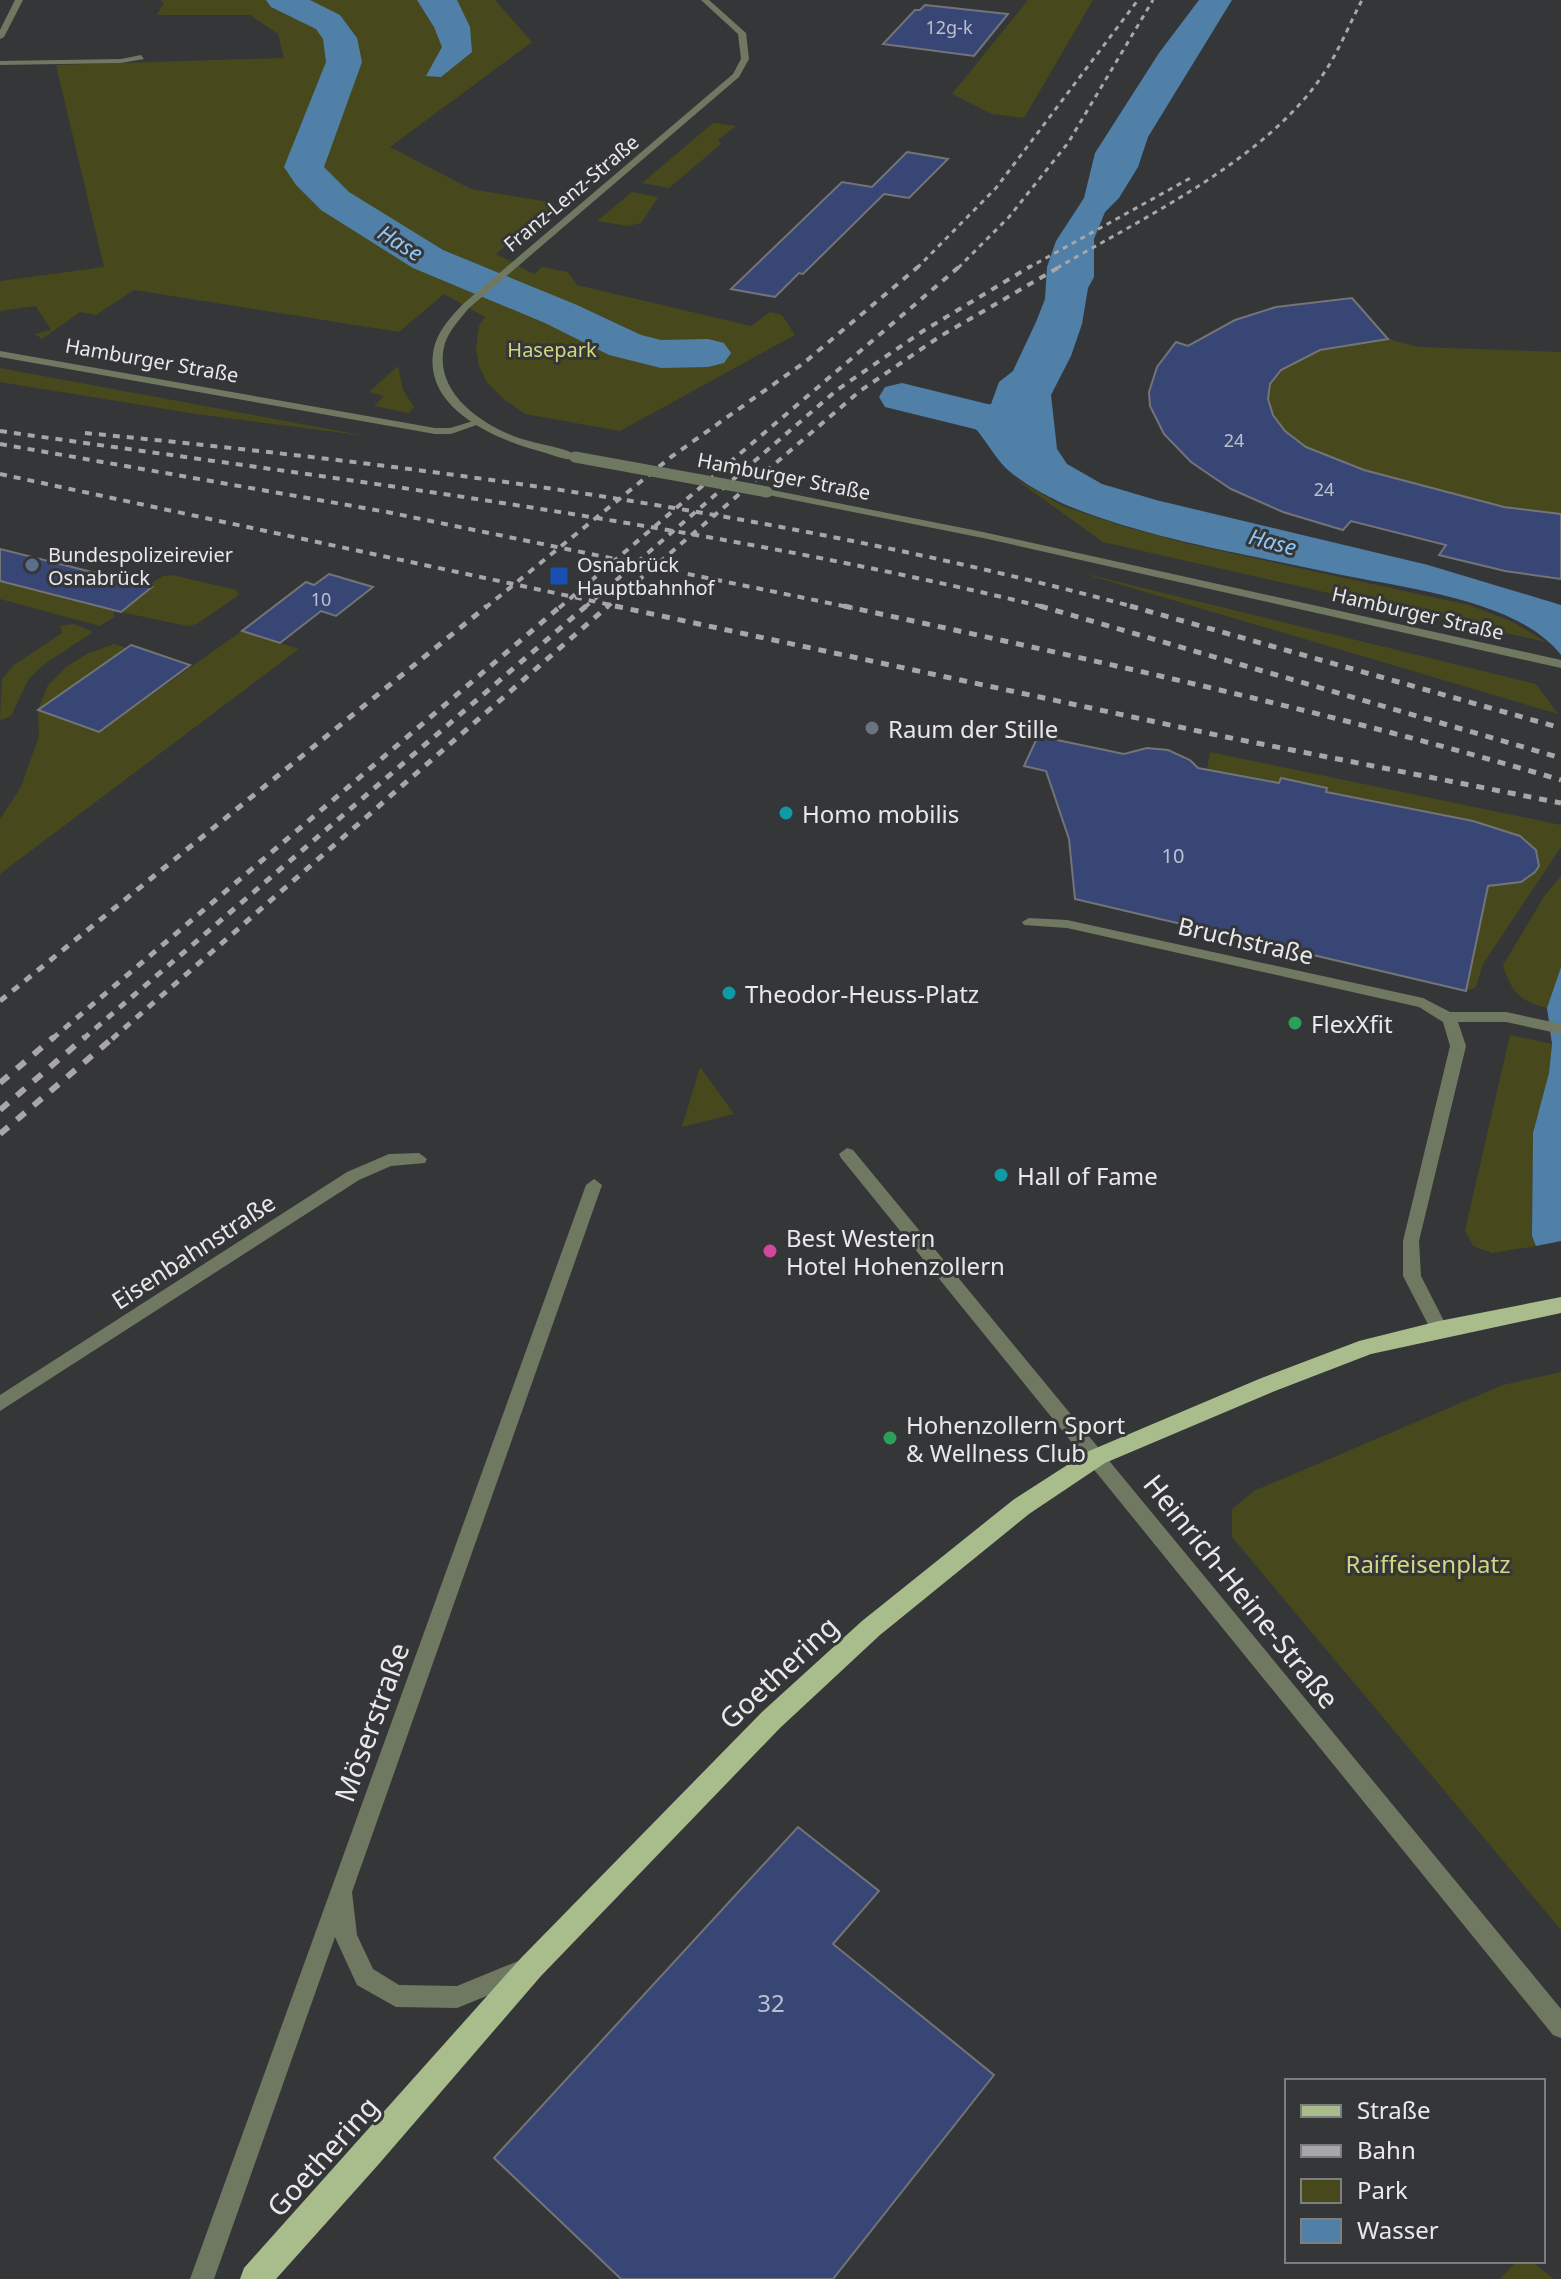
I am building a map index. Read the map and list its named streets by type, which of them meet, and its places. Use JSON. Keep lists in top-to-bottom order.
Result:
{
  "streets": {
    "main road": ["Goethering"],
    "street": [
      "Franz-Lenz-Straße",
      "Hamburger Straße",
      "Bruchstraße",
      "Eisenbahnstraße",
      "Heinrich-Heine-Straße",
      "Möserstraße"
    ]
  },
  "crossings": [
    ["Franz-Lenz-Straße", "Hamburger Straße"],
    ["Heinrich-Heine-Straße", "Goethering"],
    ["Goethering", "Möserstraße"]
  ],
  "water": ["Hase"],
  "parks": ["Hasepark", "Raiffeisenplatz"],
  "places": {
    "other": [
      "Bundespolizeirevier Osnabrück",
      "Raum der Stille",
      "Homo mobilis",
      "Theodor-Heuss-Platz",
      "FlexXfit",
      "Hall of Fame",
      "Best Western Hotel Hohenzollern",
      "Hohenzollern Sport & Wellness Club"
    ],
    "transit": ["Osnabrück Hauptbahnhof"]
  },
  "house_numbers": [
    "12g-k",
    "24",
    "24",
    "10",
    "10",
    "32"
  ],
  "legend": [
    "Straße",
    "Bahn",
    "Park",
    "Wasser"
  ]
}
